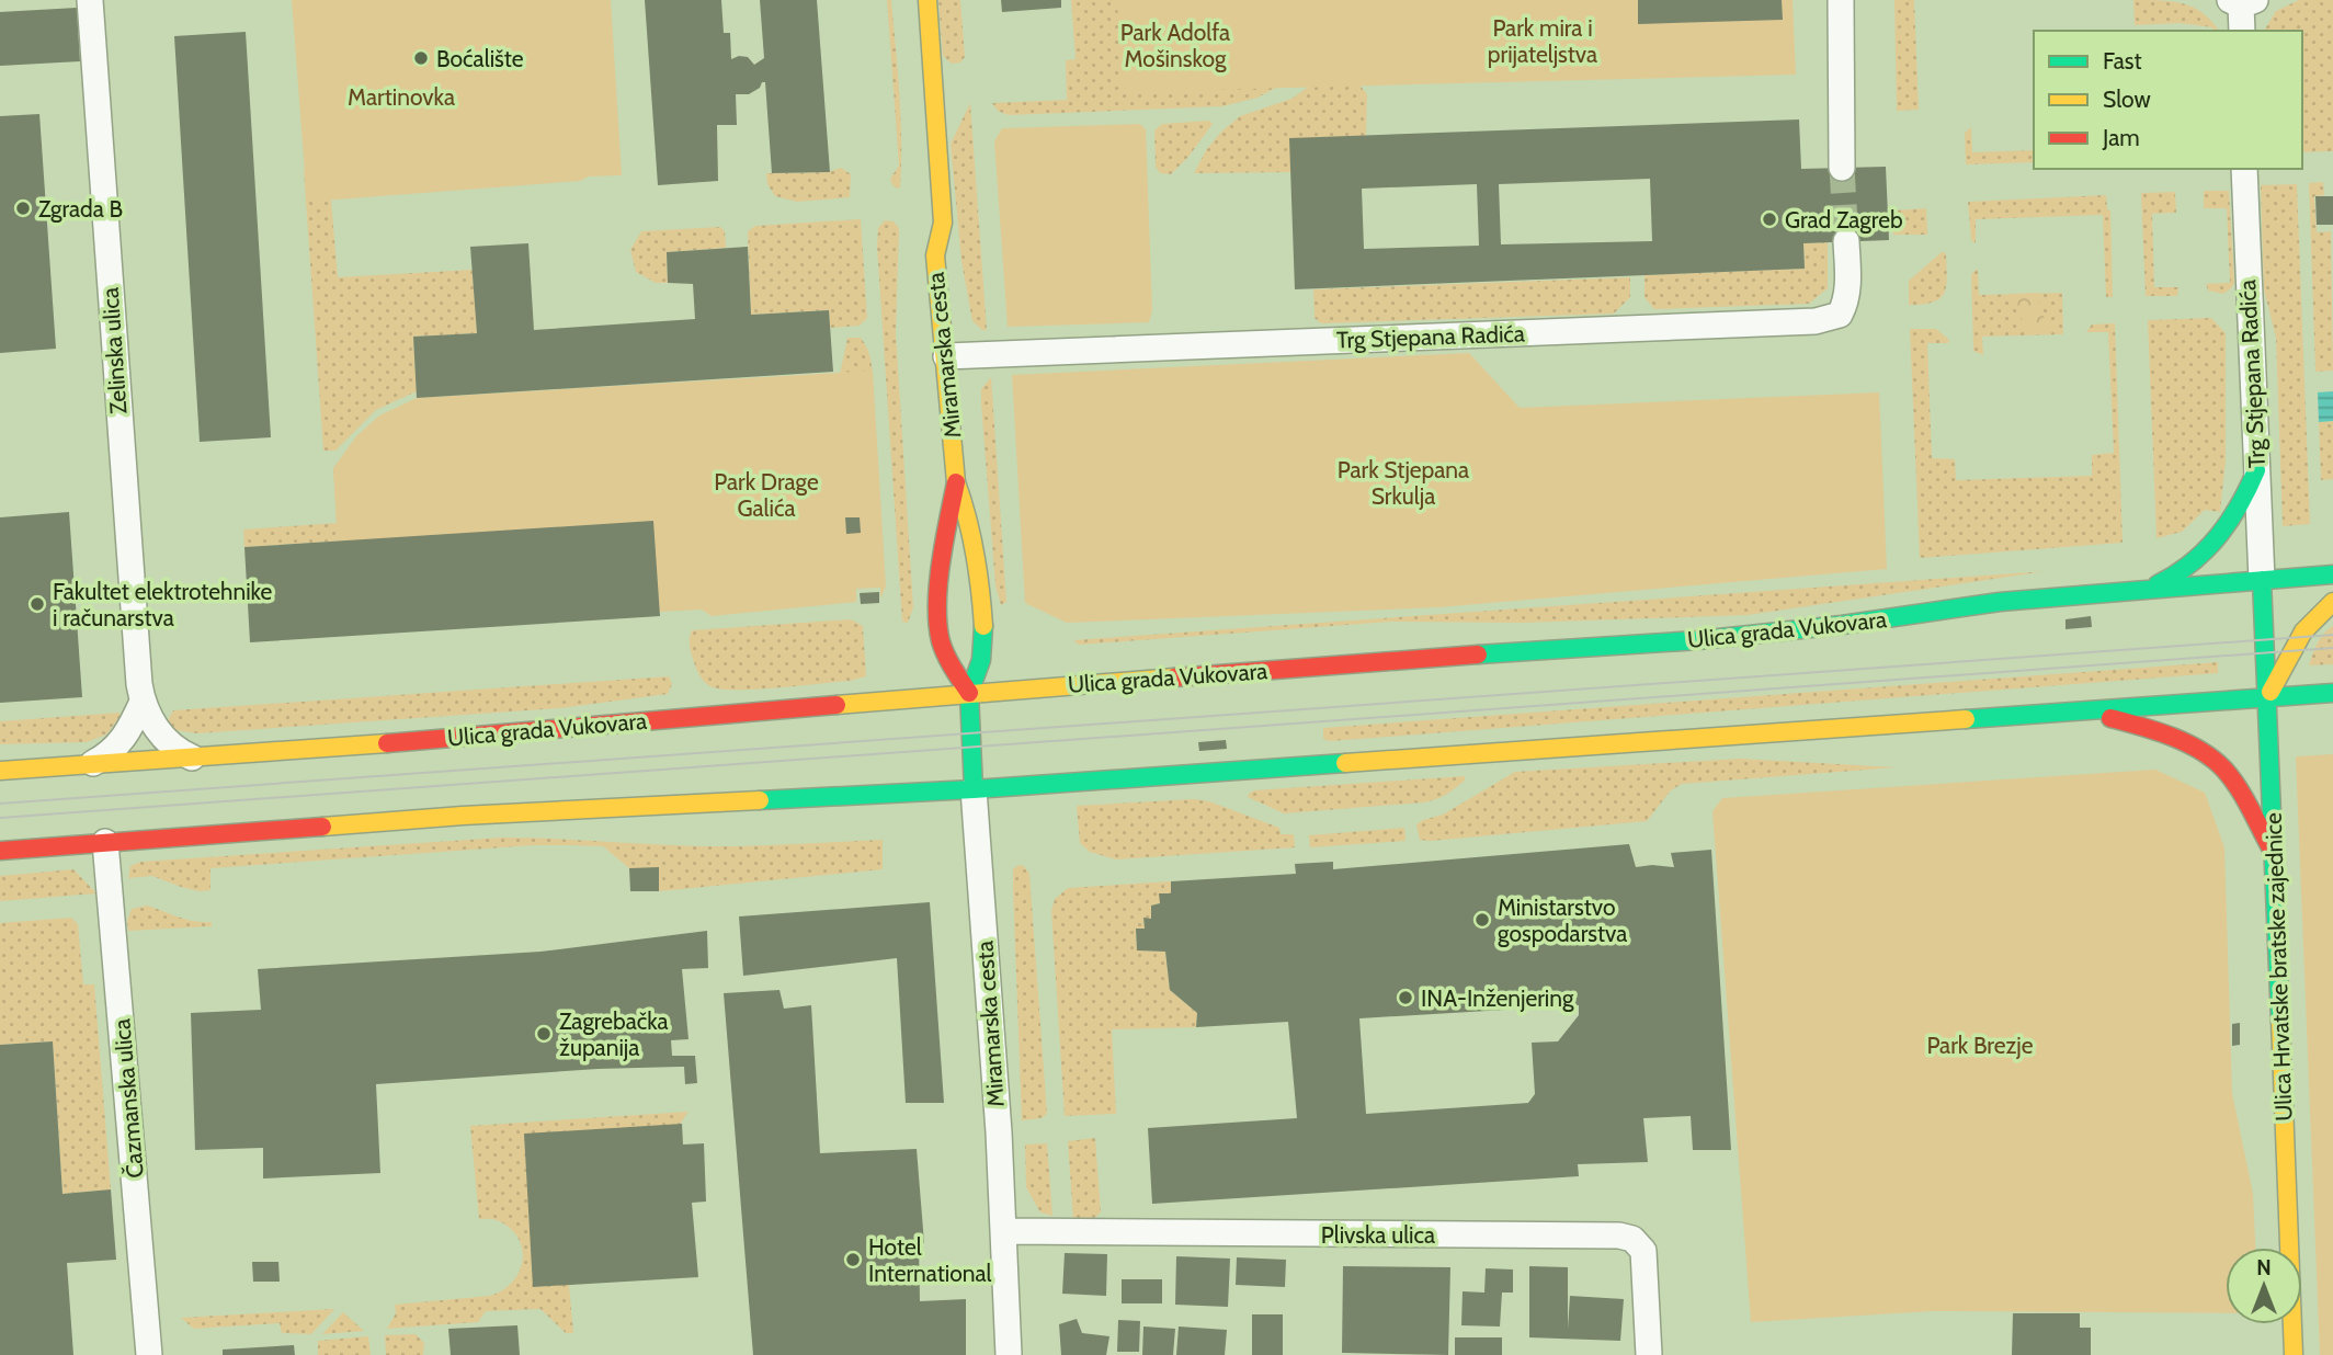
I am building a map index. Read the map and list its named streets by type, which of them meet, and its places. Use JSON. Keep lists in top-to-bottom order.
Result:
{
  "streets": {
    "main road": ["Miramarska cesta", "Ulica grada Vukovara", "Ulica Hrvatske bratske zajednice"],
    "street": [
      "Trg Stjepana Radića",
      "Zelinska ulica",
      "Čazmanska ulica",
      "Plivska ulica"
    ]
  },
  "crossings": [
    ["Trg Stjepana Radića", "Miramarska cesta"],
    ["Trg Stjepana Radića", "Ulica grada Vukovara"],
    ["Trg Stjepana Radića", "Ulica Hrvatske bratske zajednice"],
    ["Zelinska ulica", "Ulica grada Vukovara"],
    ["Miramarska cesta", "Ulica grada Vukovara"],
    ["Miramarska cesta", "Plivska ulica"],
    ["Ulica grada Vukovara", "Ulica Hrvatske bratske zajednice"]
  ],
  "parks": [
    "Park mira i prijateljstva",
    "Park Adolfa Mošinskog",
    "Martinovka",
    "Park Stjepana Srkulja",
    "Park Drage Galića",
    "Park Brezje"
  ],
  "places": [
    "Boćalište",
    "Zgrada B",
    "Grad Zagreb",
    "Fakultet elektrotehnike i računarstva",
    "Ministarstvo gospodarstva",
    "INA-Inženjering",
    "Zagrebačka županija",
    "Hotel International"
  ],
  "legend": ["Fast", "Slow", "Jam"],
  "north": "top"
}
